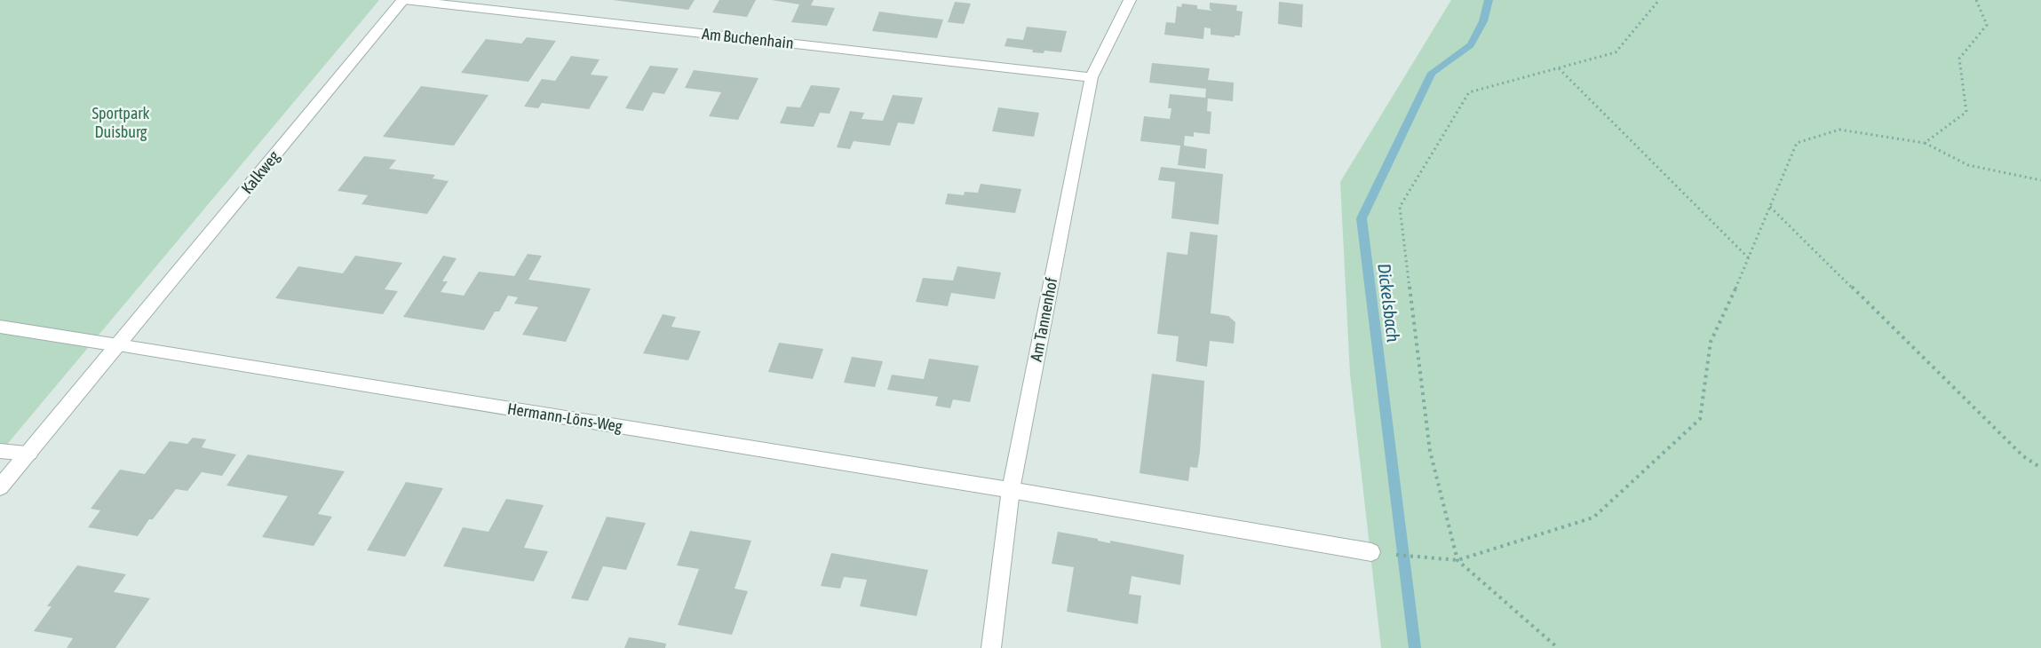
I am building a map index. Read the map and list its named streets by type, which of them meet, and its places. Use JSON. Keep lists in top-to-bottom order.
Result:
{
  "streets": {
    "street": [
      "Am Buchenhain",
      "Kalkweg",
      "Am Tannenhof",
      "Hermann-Löns-Weg"
    ]
  },
  "crossings": [
    ["Am Buchenhain", "Kalkweg"],
    ["Am Buchenhain", "Am Tannenhof"],
    ["Kalkweg", "Hermann-Löns-Weg"],
    ["Am Tannenhof", "Hermann-Löns-Weg"]
  ],
  "water": ["Dickelsbach"],
  "parks": ["Sportpark Duisburg"]
}
